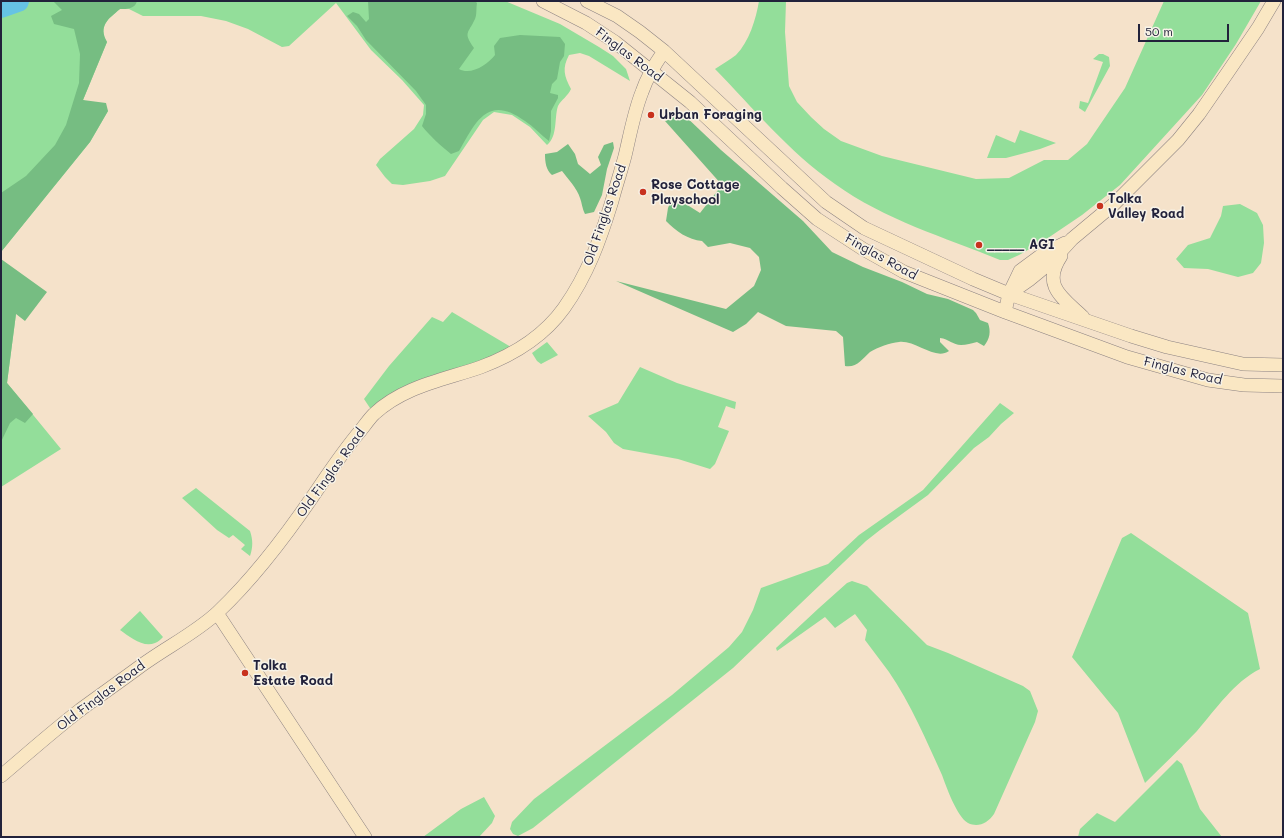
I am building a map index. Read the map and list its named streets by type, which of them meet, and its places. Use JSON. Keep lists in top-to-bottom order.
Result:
{
  "streets": {
    "main road": ["Finglas Road", "Old Finglas Road"]
  },
  "crossings": [
    ["Finglas Road", "Old Finglas Road"]
  ],
  "places": [
    "Urban Foraging",
    "Rose Cottage Playschool",
    "Tolka Valley Road",
    "_____ AGI",
    "Tolka Estate Road"
  ],
  "scale_bar": "50 m"
}
